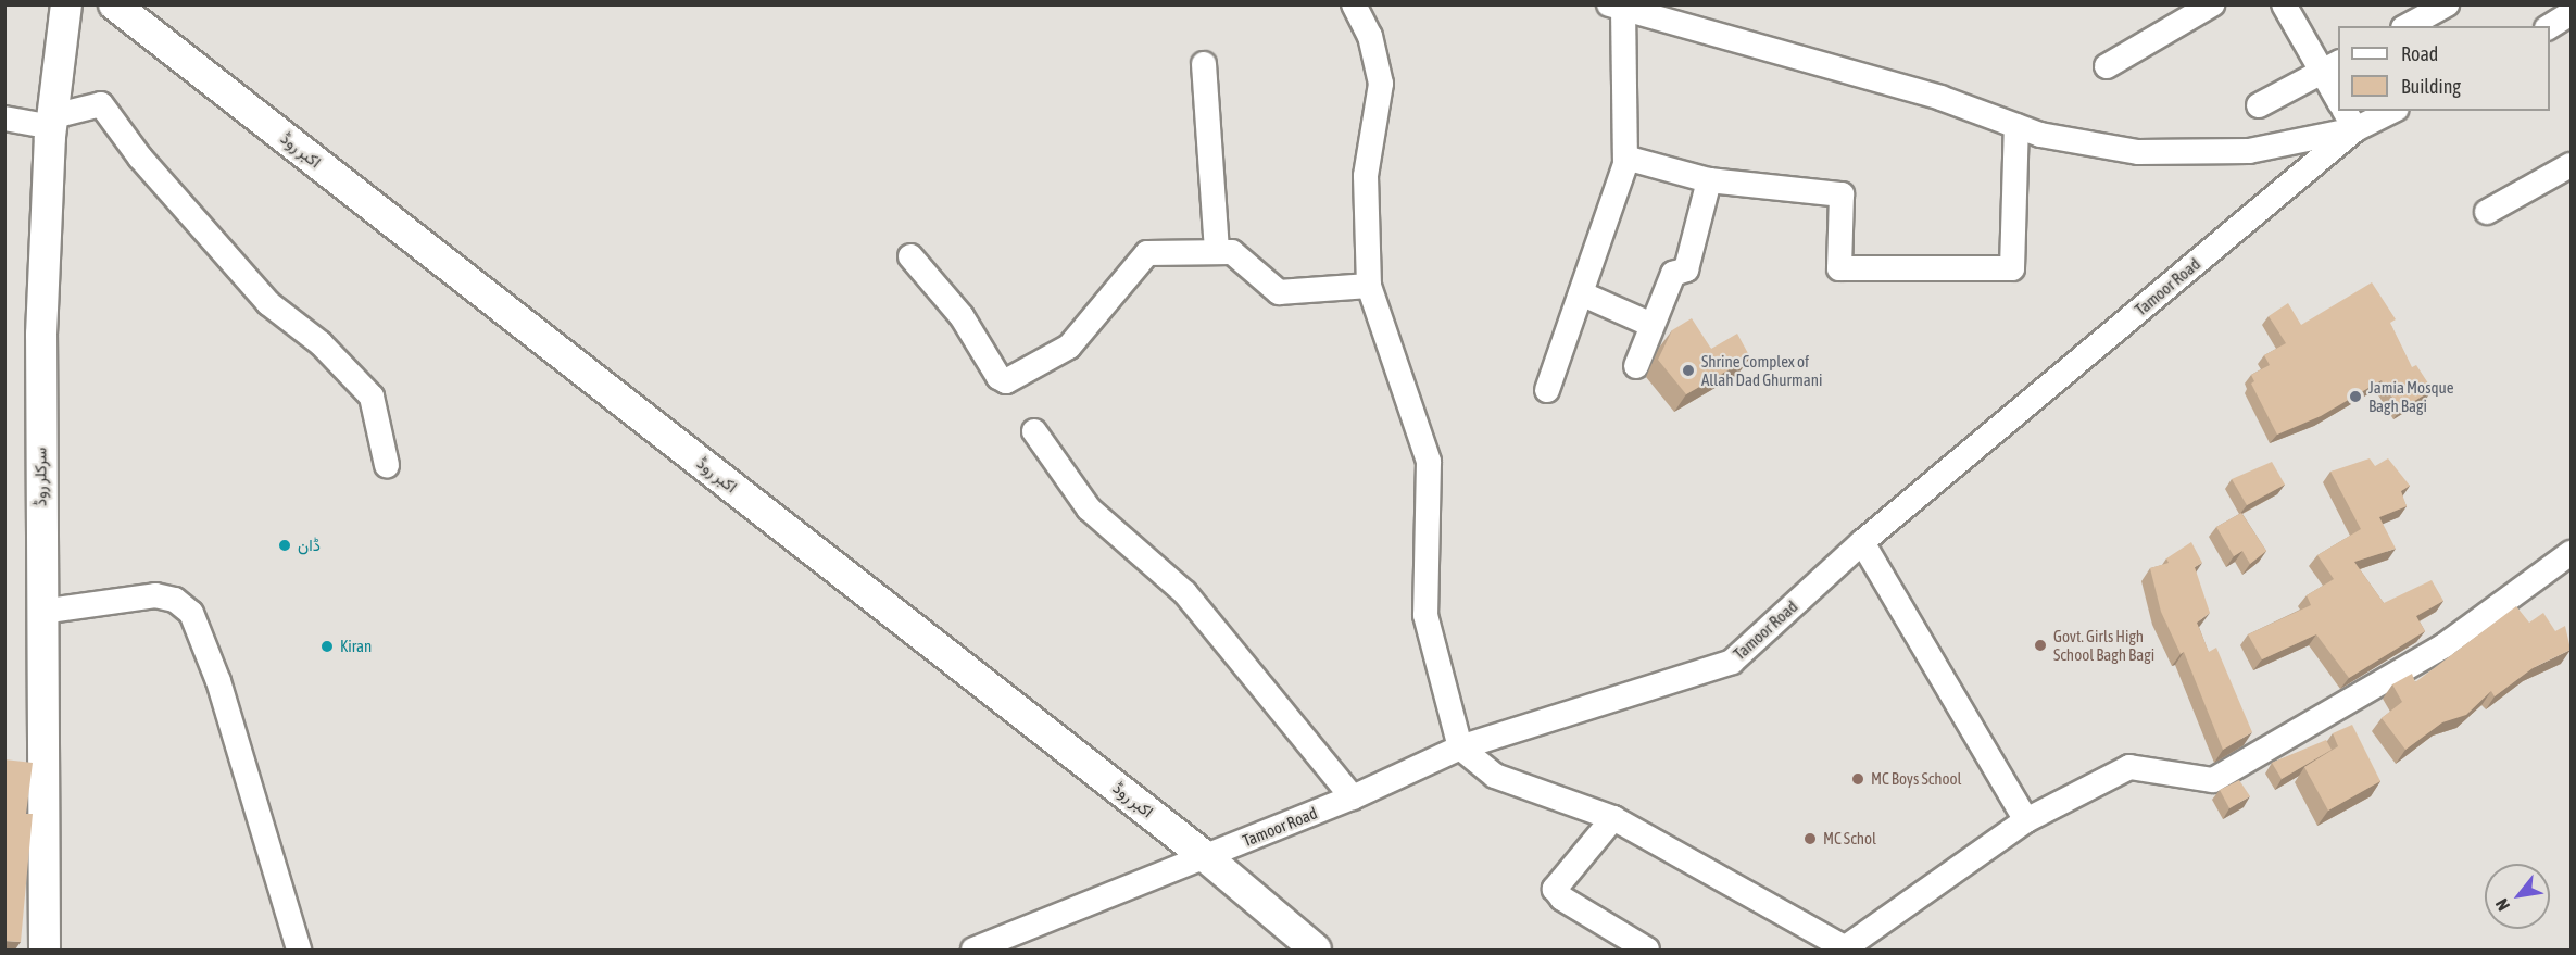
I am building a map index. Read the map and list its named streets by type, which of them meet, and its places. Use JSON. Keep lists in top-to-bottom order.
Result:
{
  "streets": {
    "main road": ["اکبر روڈ", "سرکلر روڈ"],
    "street": ["Tamoor Road"]
  },
  "crossings": [
    ["اکبر روڈ", "Tamoor Road"]
  ],
  "places": [
    "Shrine Complex of Allah Dad Ghurmani",
    "Jamia Mosque Bagh Bagi",
    "ڈان",
    "Govt. Girls High School Bagh Bagi",
    "Kiran",
    "MC Boys School",
    "MC Schol"
  ],
  "legend": ["Road", "Building"],
  "north": "bottom left"
}
